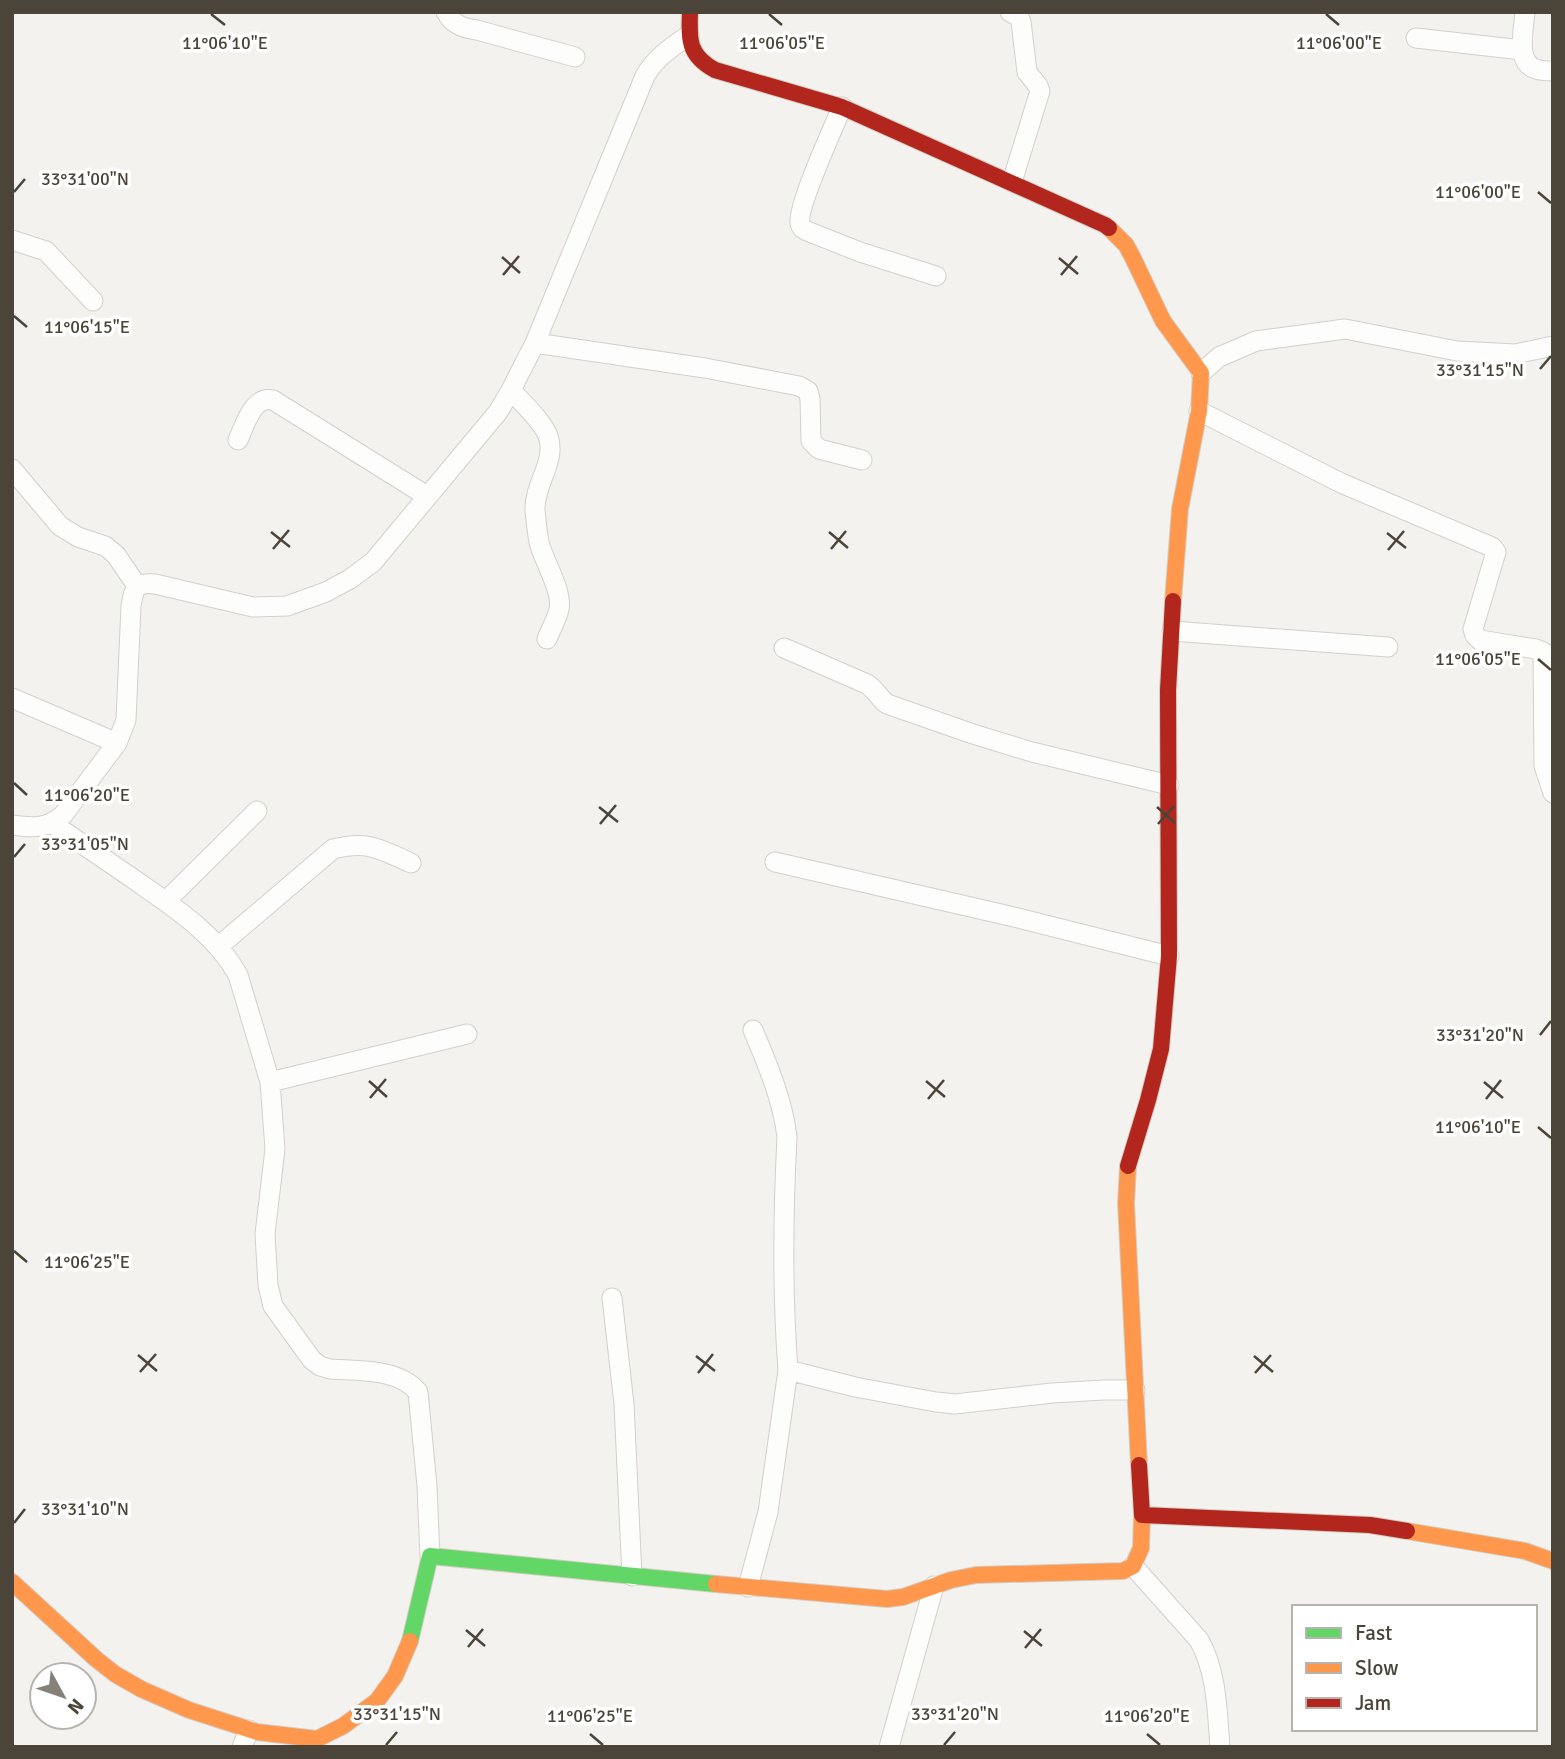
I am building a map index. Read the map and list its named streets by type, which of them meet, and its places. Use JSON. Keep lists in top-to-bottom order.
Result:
{
  "legend": ["Fast", "Slow", "Jam"],
  "north": "bottom right",
  "coordinates": [
    "11°06'10\"E",
    "11°06'00\"E",
    "11°06'05\"E",
    "33°31'00\"N",
    "11°06'15\"E",
    "33°31'15\"N",
    "11°06'20\"E",
    "33°31'05\"N",
    "33°31'20\"N",
    "11°06'25\"E",
    "33°31'10\"N"
  ]
}
